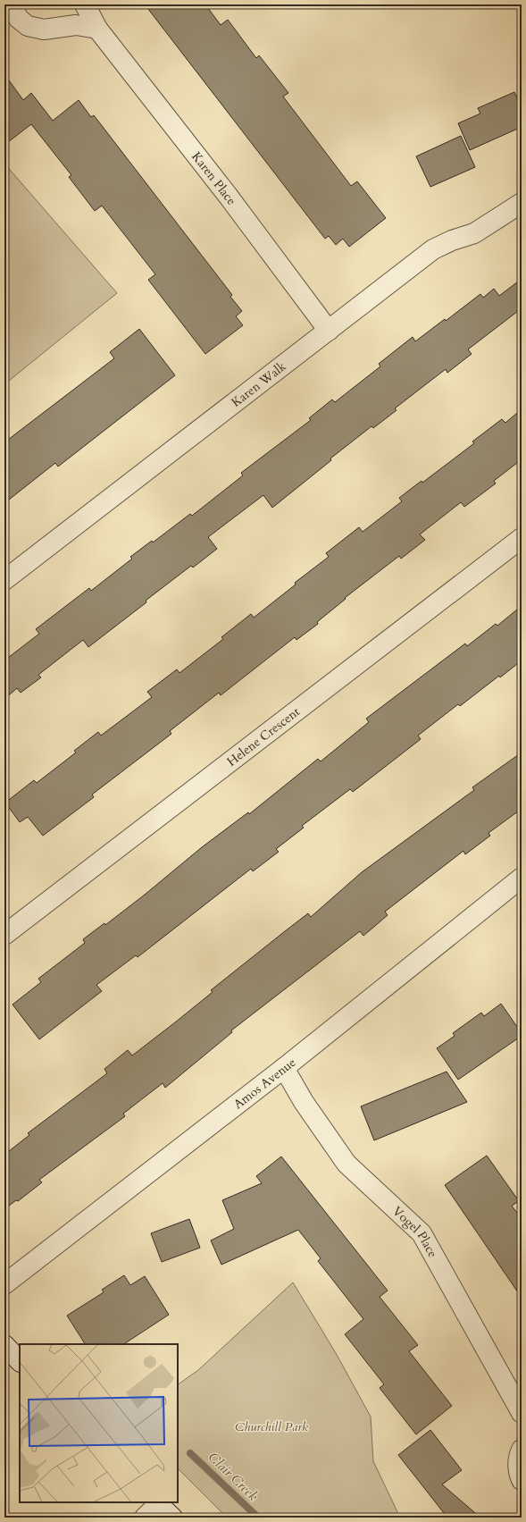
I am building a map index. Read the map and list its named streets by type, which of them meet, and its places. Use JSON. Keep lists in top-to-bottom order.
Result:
{
  "streets": {
    "street": [
      "Karen Place",
      "Karen Walk",
      "Helene Crescent",
      "Amos Avenue",
      "Vogel Place"
    ]
  },
  "crossings": [
    ["Karen Place", "Karen Walk"],
    ["Amos Avenue", "Vogel Place"]
  ],
  "water": ["Clair Creek"],
  "parks": ["Churchill Park"]
}
